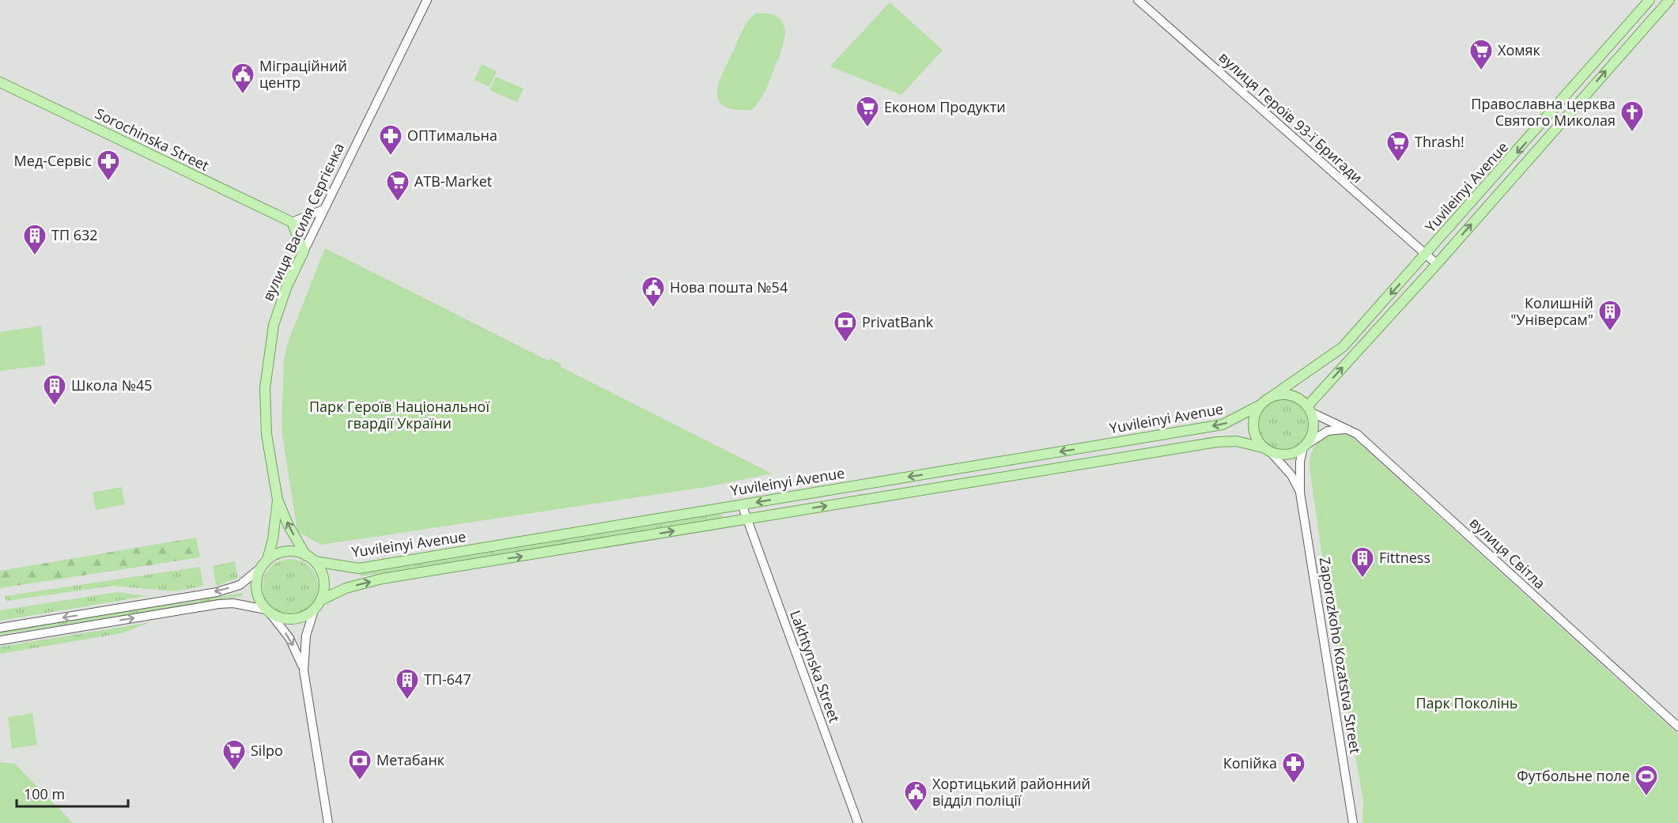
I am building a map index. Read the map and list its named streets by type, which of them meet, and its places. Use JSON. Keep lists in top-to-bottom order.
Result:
{
  "streets": {
    "main road": ["Sorochinska Street", "Yuvileinyi Avenue", "вулиця Василя Сергієнка"],
    "street": [
      "вулиця Героїв 93-ї Бригади",
      "вулиця Світла",
      "Zaporozkoho Kozatstva Street",
      "Lakhtynska Street"
    ]
  },
  "crossings": [
    ["вулиця Героїв 93-ї Бригади", "Yuvileinyi Avenue"],
    ["Yuvileinyi Avenue", "вулиця Василя Сергієнка"],
    ["Yuvileinyi Avenue", "вулиця Світла"],
    ["Yuvileinyi Avenue", "Zaporozkoho Kozatstva Street"],
    ["Yuvileinyi Avenue", "Lakhtynska Street"],
    ["вулиця Світла", "Zaporozkoho Kozatstva Street"]
  ],
  "parks": ["Парк Героїв Національної гвардії України", "Парк Поколінь"],
  "places": {
    "supermarket": [
      "Хомяк",
      "Економ Продукти",
      "Thrash!",
      "ATB-Market",
      "Silpo"
    ],
    "public building": ["Міграційний центр", "Нова пошта №54", "Хортицький районний відділ поліції"],
    "church": ["Православна церква Святого Миколая"],
    "pharmacy": ["ОПТимальна", "Мед-Сервіс", "Копійка"],
    "building": [
      "ТП 632",
      "Колишній \"Універсам\"",
      "Школа №45",
      "Fittness",
      "ТП-647"
    ],
    "bank": ["PrivatBank", "Метабанк"],
    "sports": ["Футбольне поле"]
  },
  "scale_bar": "100 m"
}
